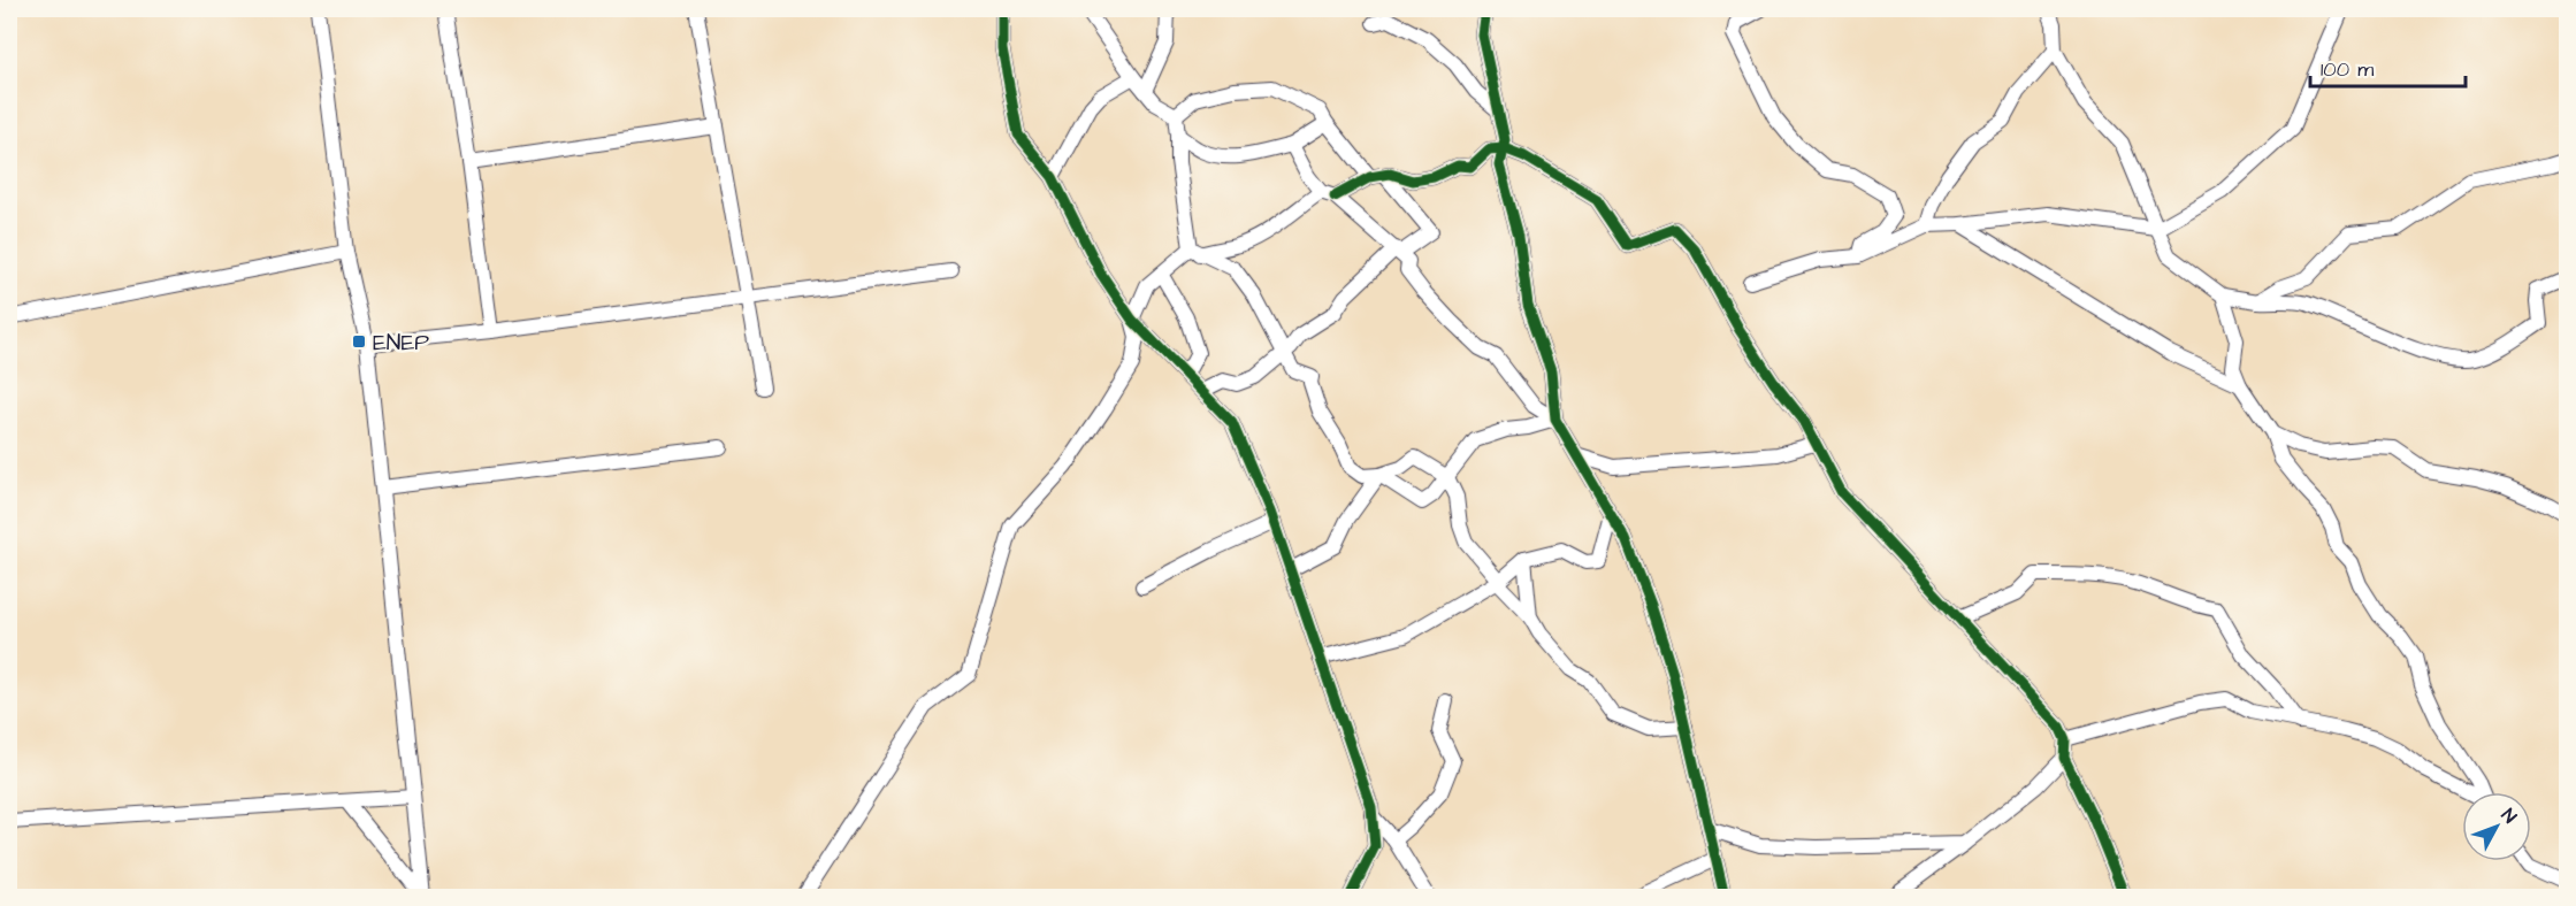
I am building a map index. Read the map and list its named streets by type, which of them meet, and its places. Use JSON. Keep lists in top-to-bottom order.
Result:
{
  "places": {
    "transit": ["ENEP"]
  },
  "scale_bar": "100 m",
  "north": "top right"
}
